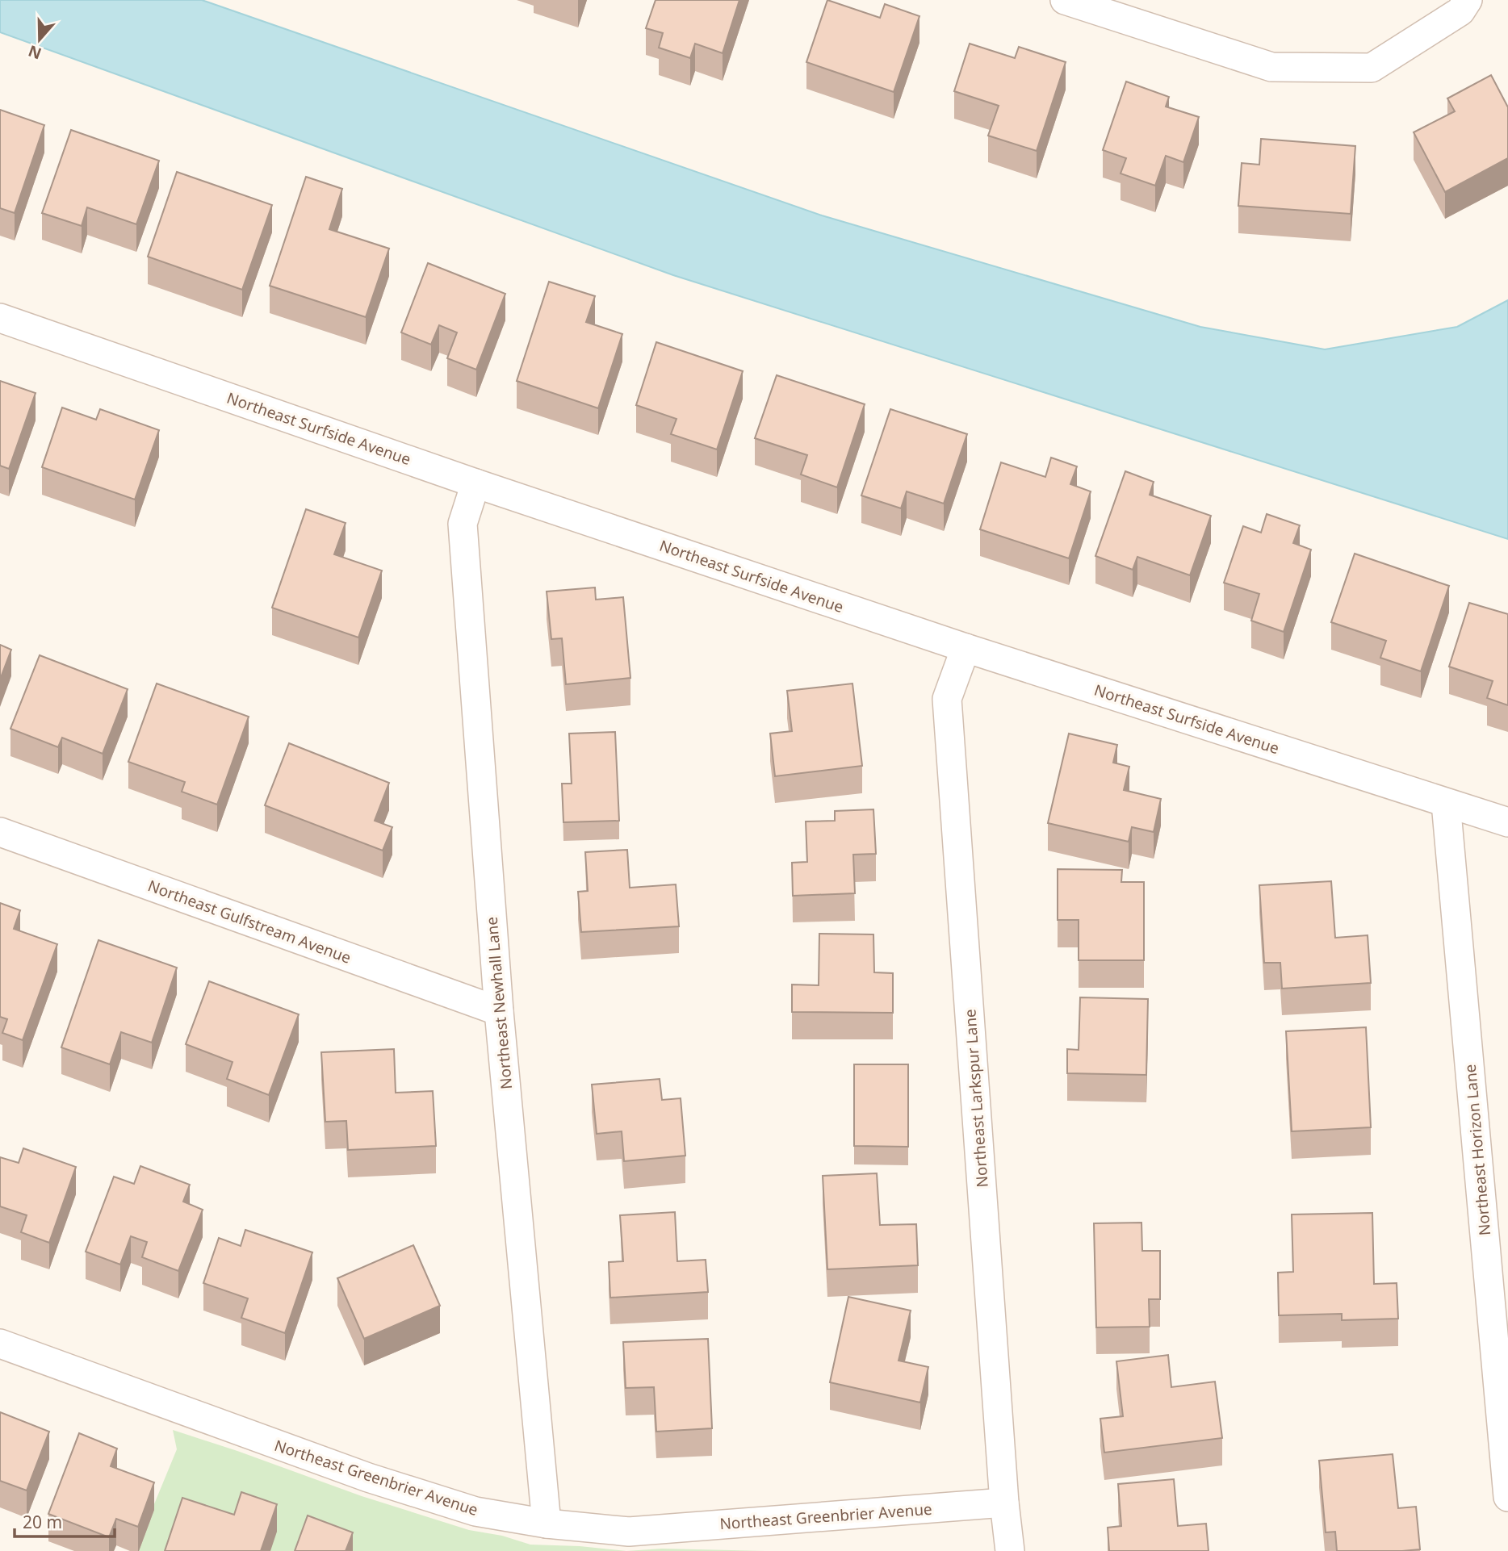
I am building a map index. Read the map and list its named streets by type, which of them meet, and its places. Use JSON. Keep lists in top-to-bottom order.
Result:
{
  "streets": {
    "street": [
      "Northeast Surfside Avenue",
      "Northeast Gulfstream Avenue",
      "Northeast Newhall Lane",
      "Northeast Larkspur Lane",
      "Northeast Horizon Lane",
      "Northeast Greenbrier Avenue"
    ]
  },
  "crossings": [
    ["Northeast Surfside Avenue", "Northeast Newhall Lane"],
    ["Northeast Surfside Avenue", "Northeast Larkspur Lane"],
    ["Northeast Surfside Avenue", "Northeast Horizon Lane"],
    ["Northeast Gulfstream Avenue", "Northeast Newhall Lane"],
    ["Northeast Newhall Lane", "Northeast Greenbrier Avenue"],
    ["Northeast Larkspur Lane", "Northeast Greenbrier Avenue"]
  ],
  "scale_bar": "20 m",
  "north": "bottom"
}
